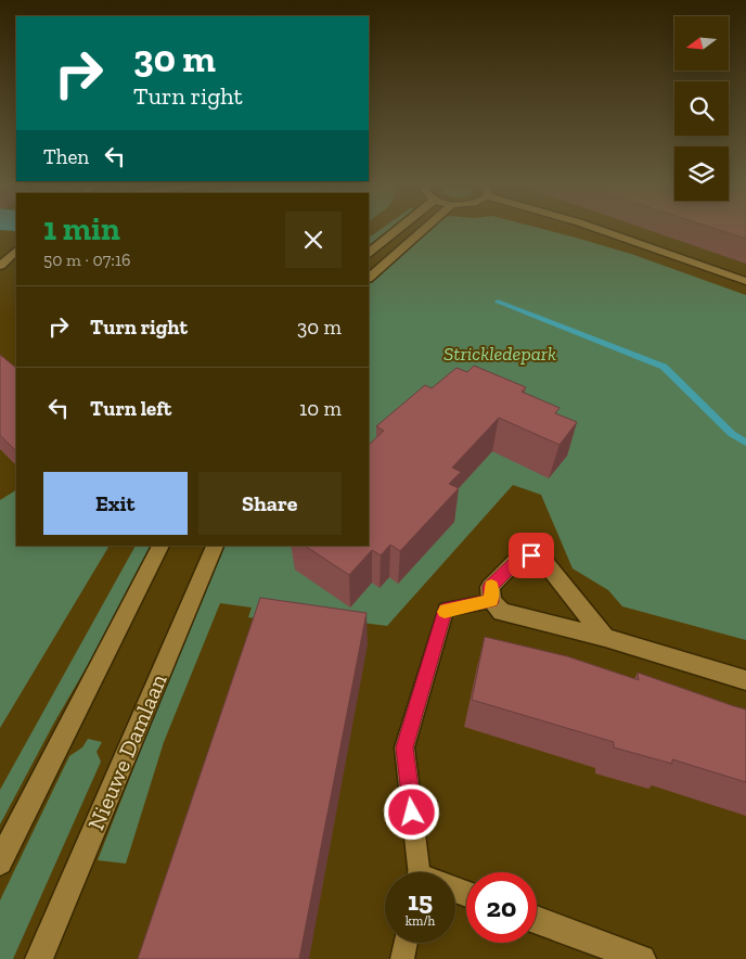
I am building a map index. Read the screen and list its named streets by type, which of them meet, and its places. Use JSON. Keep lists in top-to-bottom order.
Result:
{
  "streets": {
    "street": ["Nieuwe Damlaan"]
  },
  "parks": ["Strickledepark"],
  "north": "left",
  "page": {
    "turn": ["30 m", "Turn right"],
    "then": "Then",
    "heading": ["1 min", "50 m · 07:16"],
    "list": [
      {
        "name": "Turn right",
        "value": "30 m"
      },
      {
        "name": "Turn left",
        "value": "10 m"
      }
    ],
    "buttons": ["Exit", "Share"],
    "speed": "15 km/h",
    "limit": "20"
  }
}
